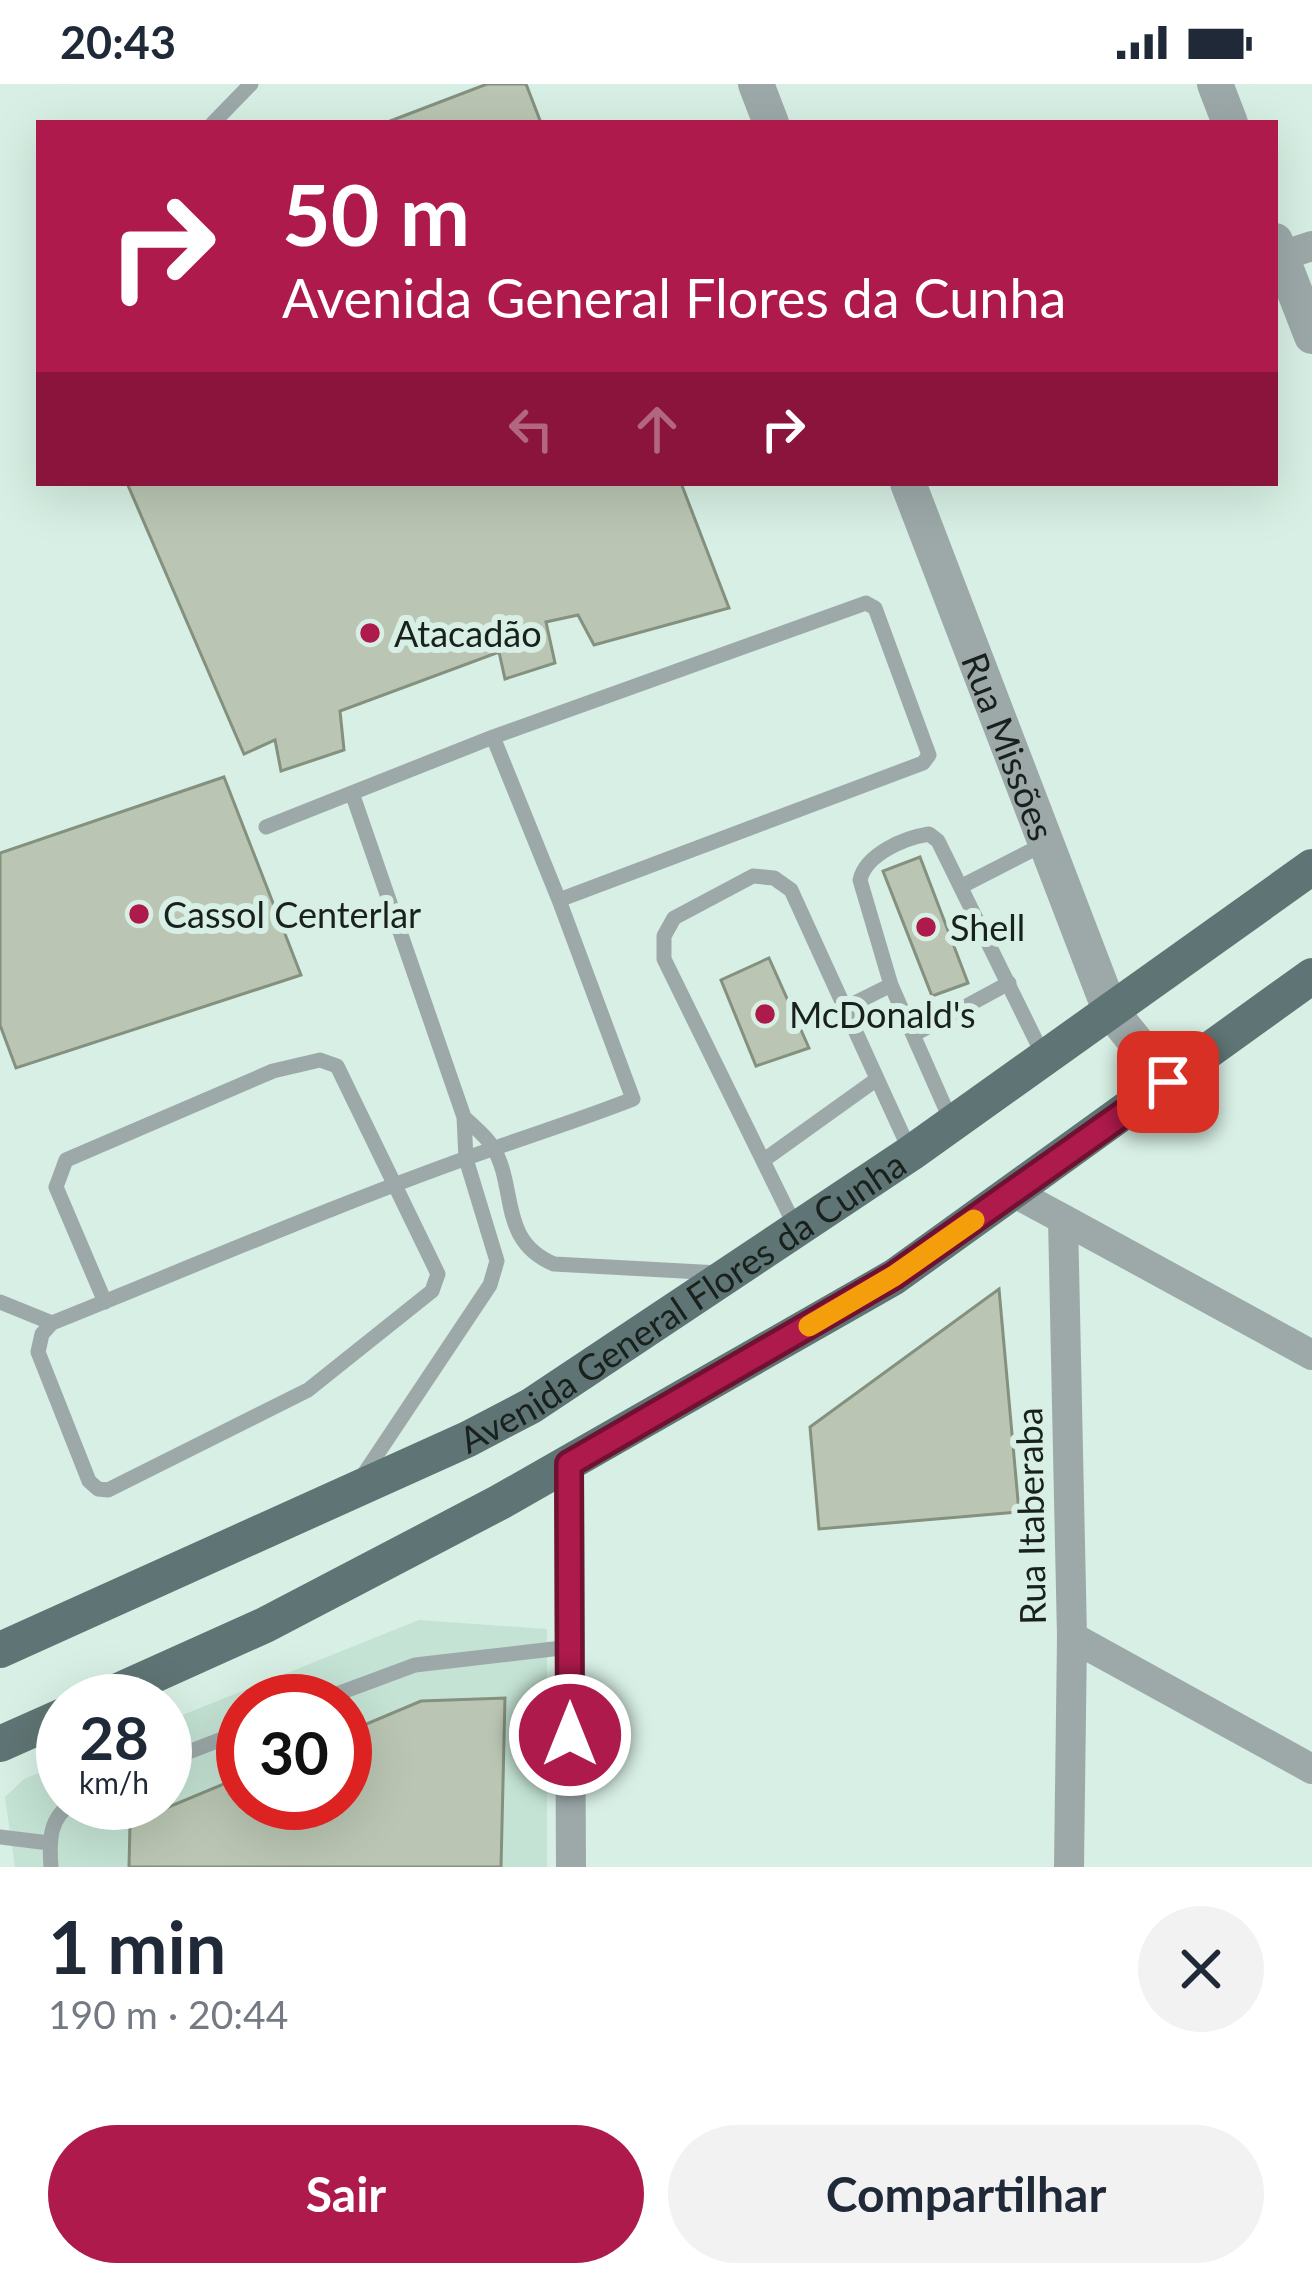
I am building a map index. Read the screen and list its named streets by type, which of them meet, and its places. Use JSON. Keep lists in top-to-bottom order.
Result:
{
  "streets": {
    "main road": ["Avenida General Flores da Cunha"],
    "street": ["Rua Missões", "Rua Itaberaba"]
  },
  "crossings": [
    ["Rua Missões", "Avenida General Flores da Cunha"]
  ],
  "places": [
    "Atacadão",
    "Cassol Centerlar",
    "Shell",
    "McDonald's"
  ],
  "page": {
    "status": "20:43",
    "turn": ["50 m", "Avenida General Flores da Cunha"],
    "speed": "28 km/h",
    "limit": "30",
    "heading": ["1 min", "190 m · 20:44"],
    "buttons": ["Sair", "Compartilhar"]
  }
}
